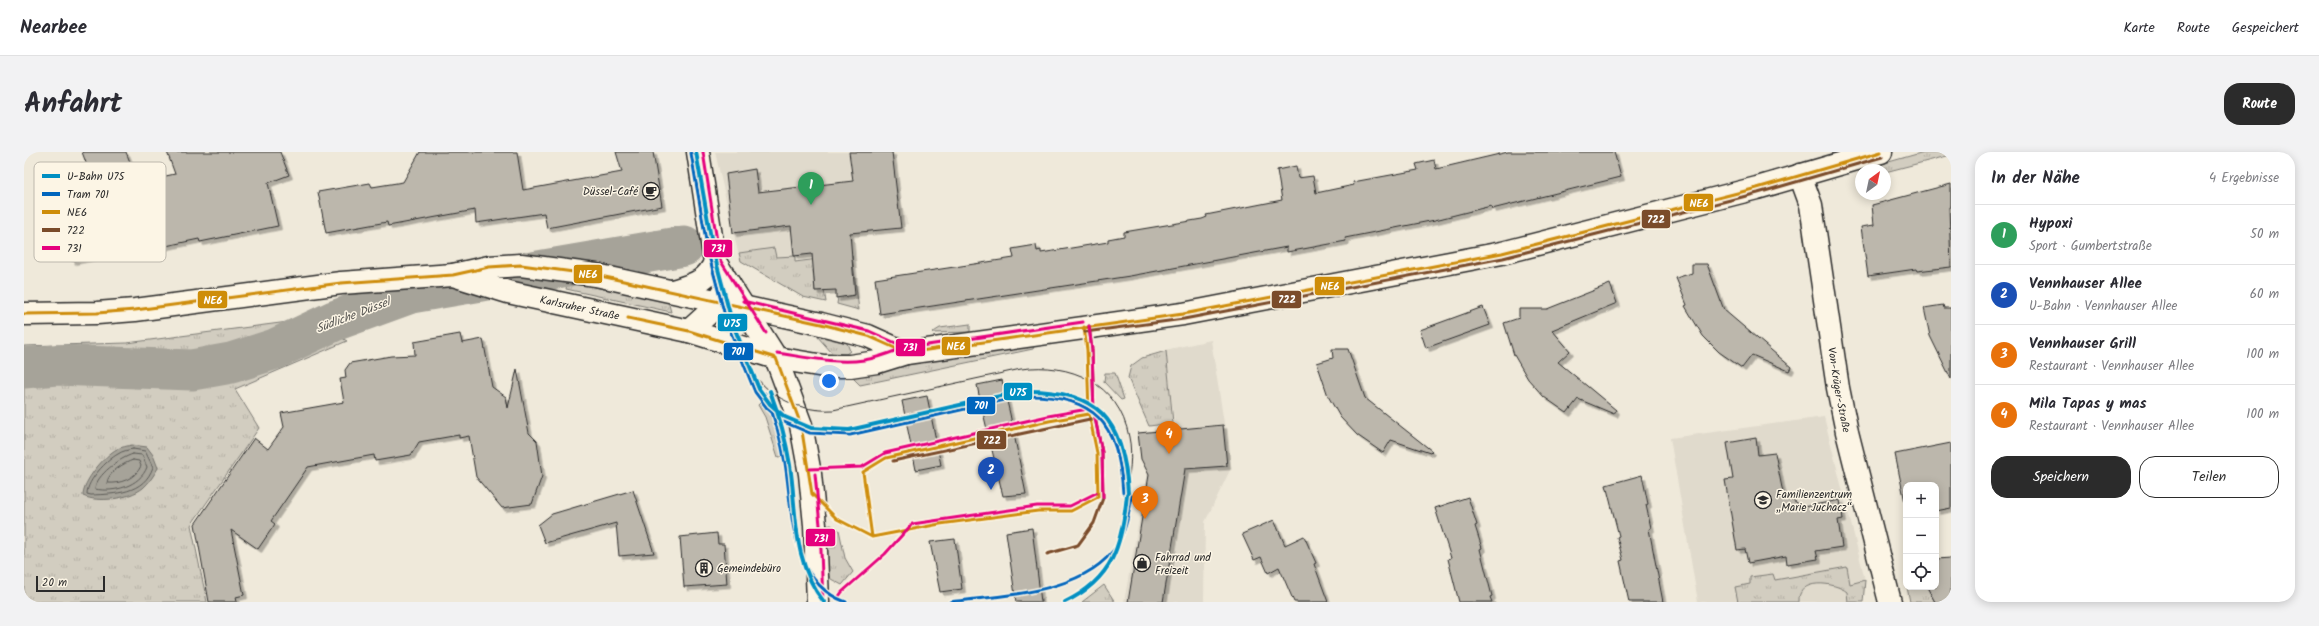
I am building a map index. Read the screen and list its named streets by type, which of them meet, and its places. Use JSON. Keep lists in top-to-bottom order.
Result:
{
  "streets": {
    "main road": ["Karlsruher Straße", "Von-Krüger-Straße"]
  },
  "crossings": [
    ["Karlsruher Straße", "Von-Krüger-Straße"]
  ],
  "water": ["Südliche Düssel"],
  "places": {
    "cafe": ["Düssel-Café"],
    "school or university": ["Familienzentrum „Marie Juchacz“"],
    "shop": ["Fahrrad und Freizeit"],
    "building": ["Gemeindebüro"]
  },
  "lines": [
    "metro line U75",
    "transit line NE6",
    "transit line 731",
    "tram line 701",
    "transit line 722"
  ],
  "legend": [
    "U-Bahn U75",
    "Tram 701",
    "NE6",
    "722",
    "731"
  ],
  "scale_bar": "20 m",
  "north": "top right",
  "page": {
    "header": "Nearbee",
    "nav": ["Karte", "Route", "Gespeichert"],
    "title": "Anfahrt",
    "buttons": [
      "Route",
      ["Speichern", "Teilen"]
    ],
    "heading": ["In der Nähe", "4 Ergebnisse"],
    "pins": [
      "1",
      "4",
      "2",
      "3"
    ],
    "list": [
      {
        "mark": "1",
        "name": "Hypoxi",
        "note": "Sport · Gumbertstraße",
        "value": "50 m"
      },
      {
        "mark": "2",
        "name": "Vennhauser Allee",
        "note": "U-Bahn · Vennhauser Allee",
        "value": "60 m"
      },
      {
        "mark": "3",
        "name": "Vennhauser Grill",
        "note": "Restaurant · Vennhauser Allee",
        "value": "100 m"
      },
      {
        "mark": "4",
        "name": "Mila Tapas y mas",
        "note": "Restaurant · Vennhauser Allee",
        "value": "100 m"
      }
    ],
    "map_buttons": ["+", "−"],
    "scale": "20 m"
  }
}
